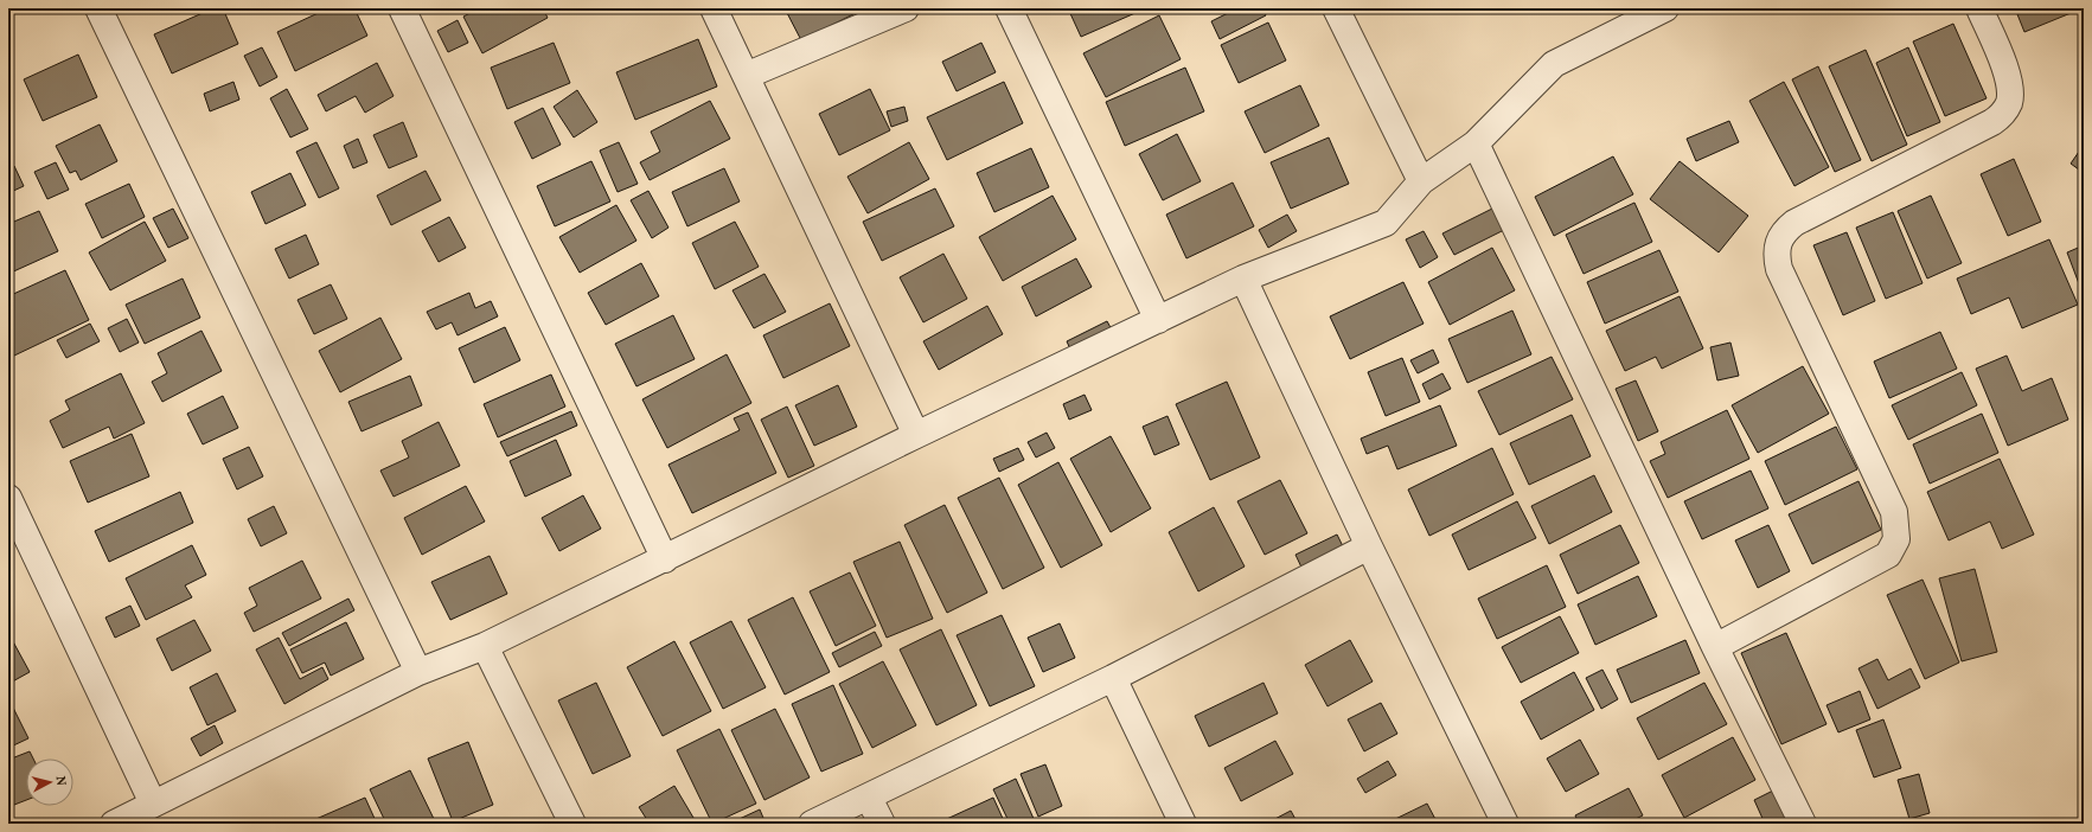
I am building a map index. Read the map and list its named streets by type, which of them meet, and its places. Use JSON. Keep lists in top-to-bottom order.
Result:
{
  "north": "right"
}
